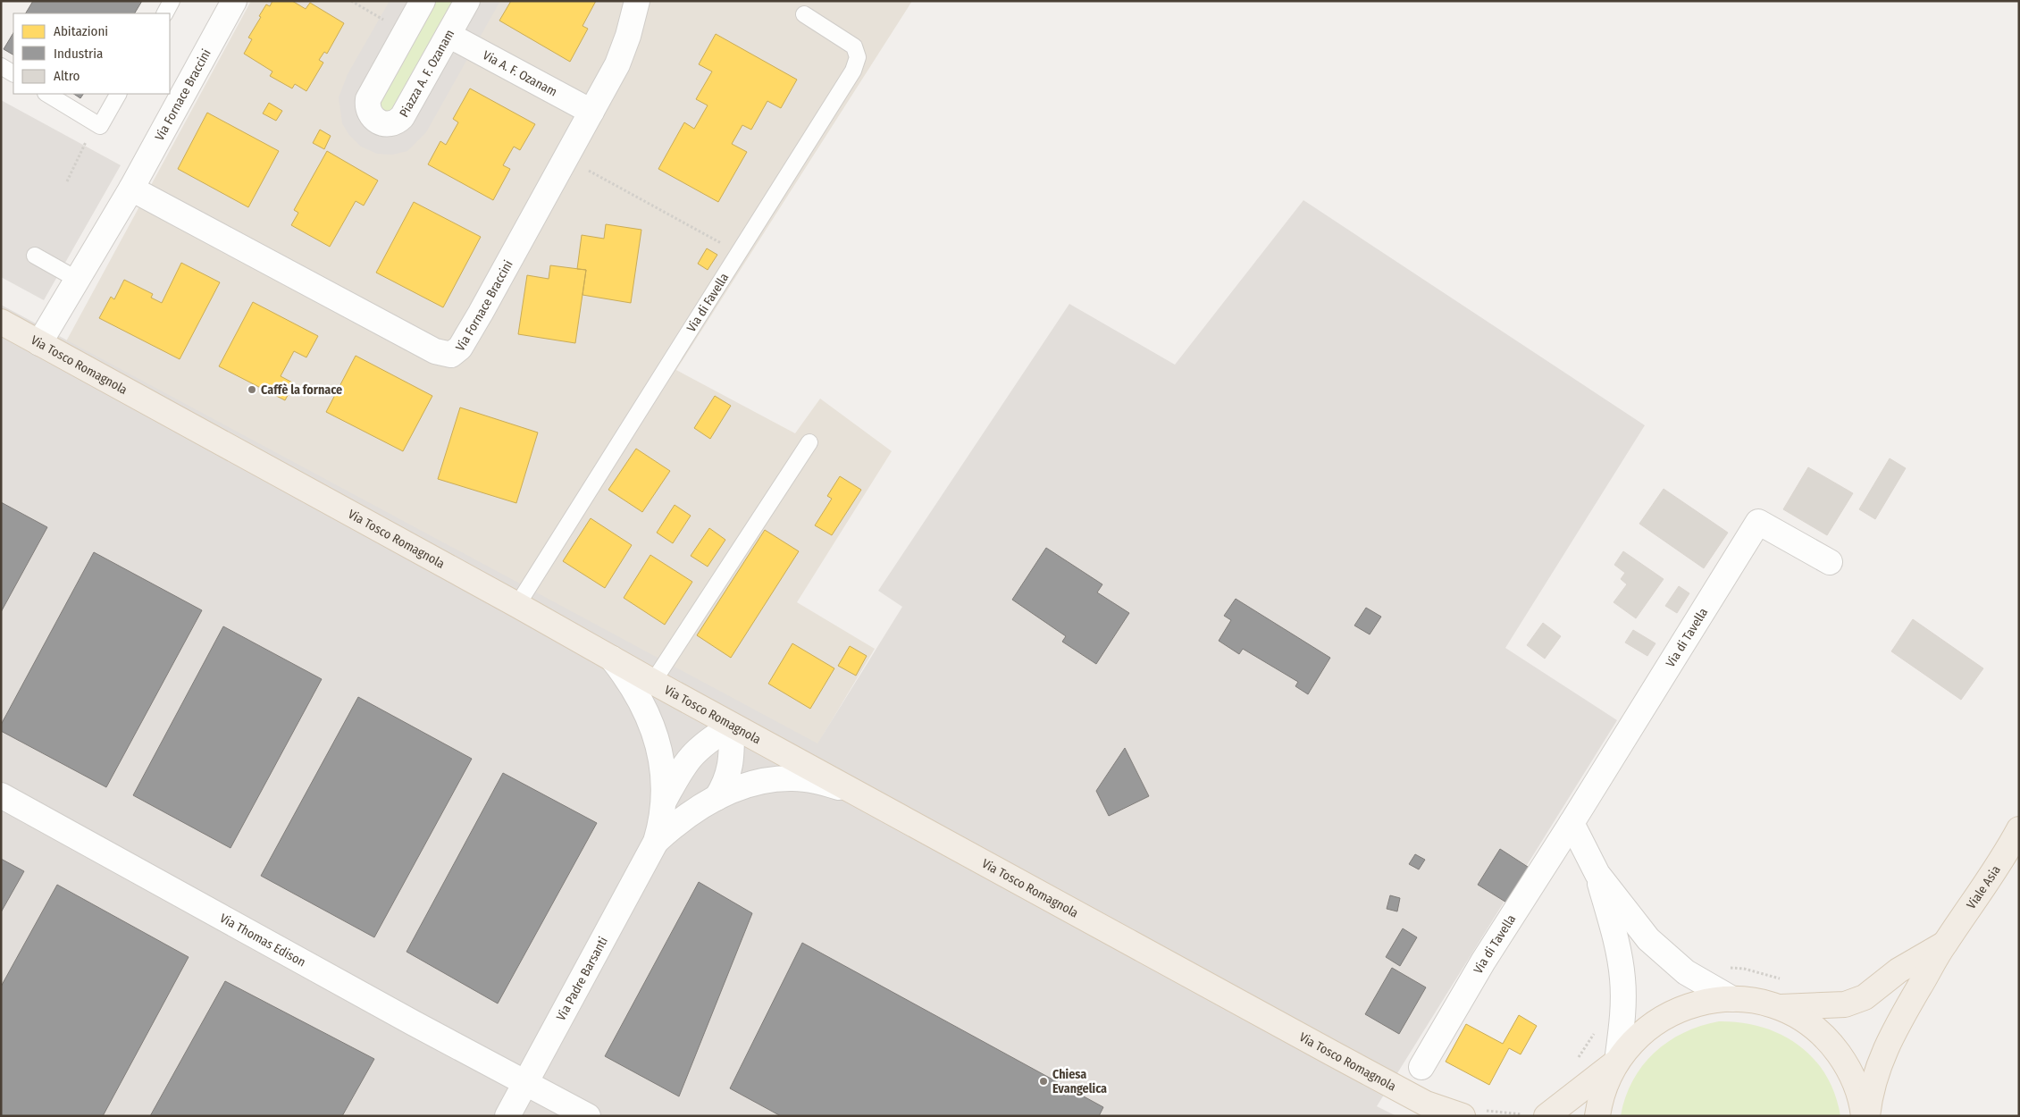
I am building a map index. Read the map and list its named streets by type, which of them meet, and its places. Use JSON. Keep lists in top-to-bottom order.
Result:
{
  "streets": {
    "main road": ["Via Tosco Romagnola", "Viale Asia"],
    "street": [
      "Piazza A. F. Ozanam",
      "Via A. F. Ozanam",
      "Via Fornace Braccini",
      "Via di Tavella",
      "Via Thomas Edison",
      "Via Padre Barsanti"
    ],
    "lane": ["Via di Favella"]
  },
  "crossings": [
    ["Piazza A. F. Ozanam", "Via A. F. Ozanam"],
    ["Via A. F. Ozanam", "Via Fornace Braccini"],
    ["Via Fornace Braccini", "Via Tosco Romagnola"],
    ["Via di Favella", "Via Tosco Romagnola"],
    ["Via Tosco Romagnola", "Via Padre Barsanti"],
    ["Via Thomas Edison", "Via Padre Barsanti"]
  ],
  "places": ["Caffè la fornace", "Chiesa Evangelica"],
  "legend": ["Abitazioni", "Industria", "Altro"]
}
